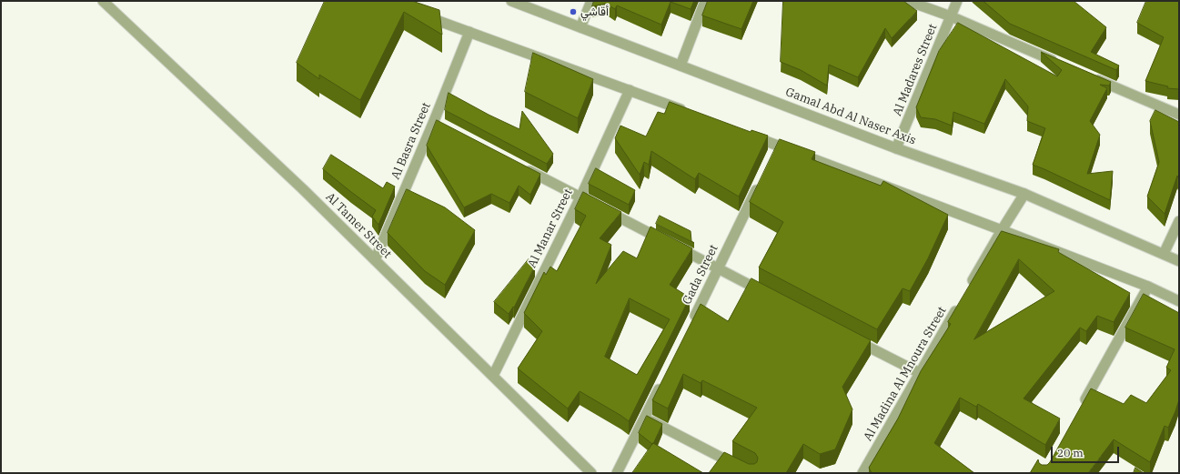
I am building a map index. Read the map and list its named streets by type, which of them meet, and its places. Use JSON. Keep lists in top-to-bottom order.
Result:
{
  "streets": {
    "street": [
      "Al Madares Street",
      "Gamal Abd Al Naser Axis",
      "Al Basra Street",
      "Al Tamer Street",
      "Al Manar Street",
      "Gada Street",
      "Al Madina Al Mnoura Street"
    ]
  },
  "crossings": [
    ["Al Madares Street", "Gamal Abd Al Naser Axis"],
    ["Al Basra Street", "Al Tamer Street"],
    ["Al Tamer Street", "Al Manar Street"]
  ],
  "places": ["أقاشي"],
  "scale_bar": "20 m"
}
